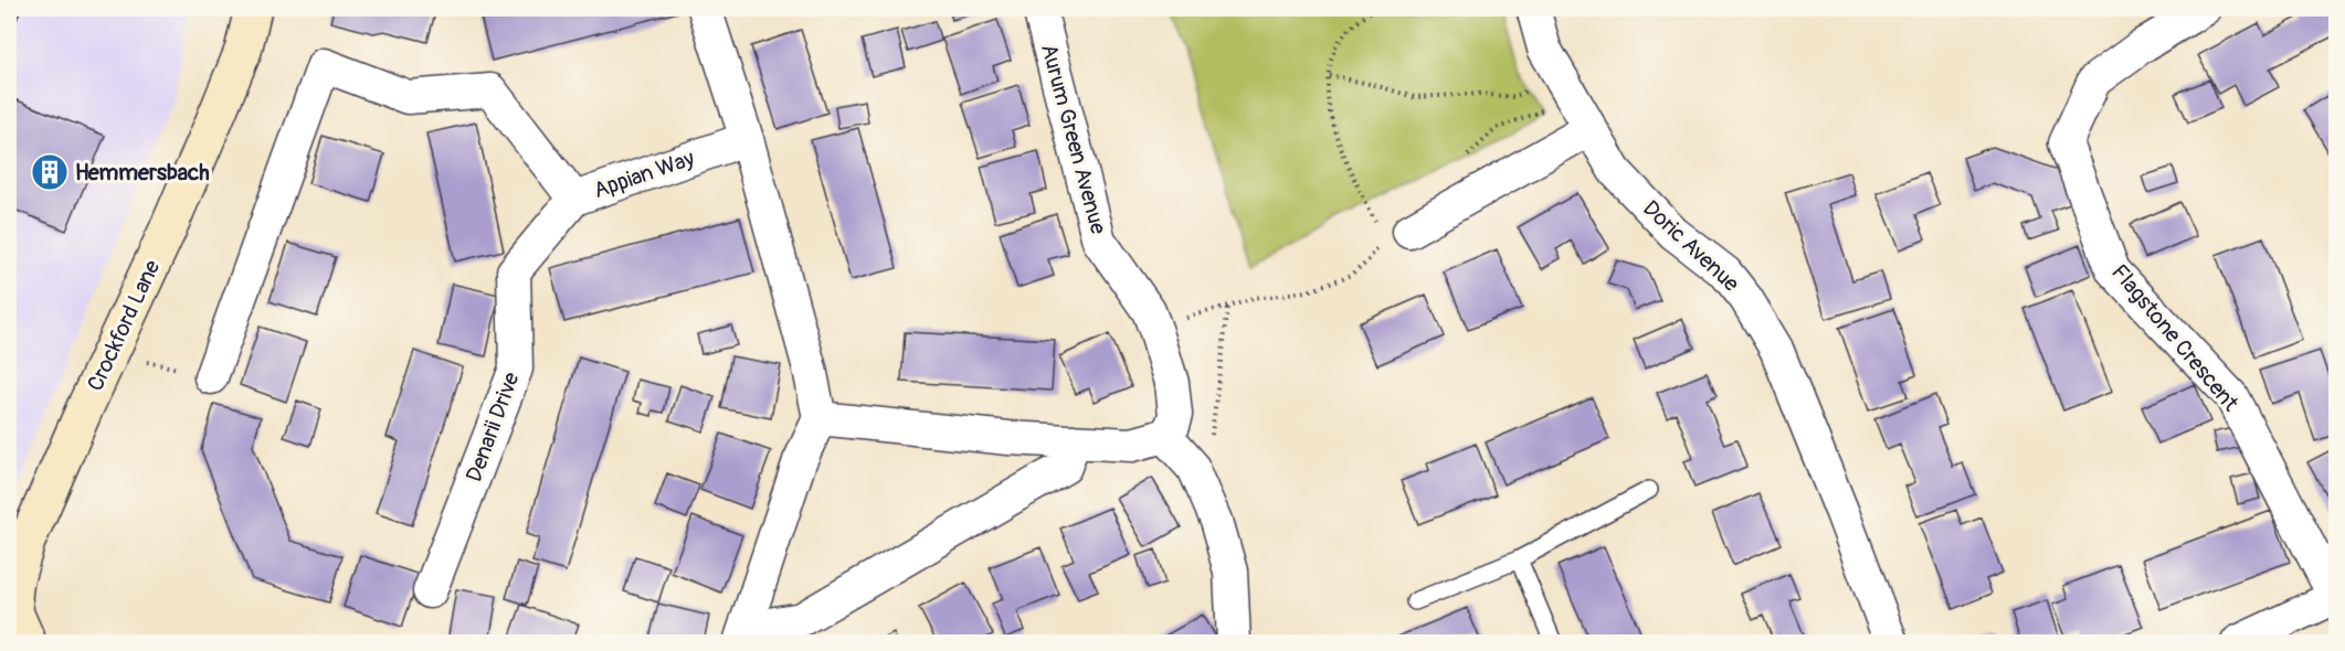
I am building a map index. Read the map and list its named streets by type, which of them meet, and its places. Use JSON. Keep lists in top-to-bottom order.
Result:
{
  "streets": {
    "street": [
      "Aurum Green Avenue",
      "Appian Way",
      "Doric Avenue",
      "Crockford Lane",
      "Flagstone Crescent",
      "Denarii Drive"
    ]
  },
  "crossings": [
    ["Appian Way", "Denarii Drive"]
  ],
  "places": {
    "building": ["Hemmersbach"]
  }
}
